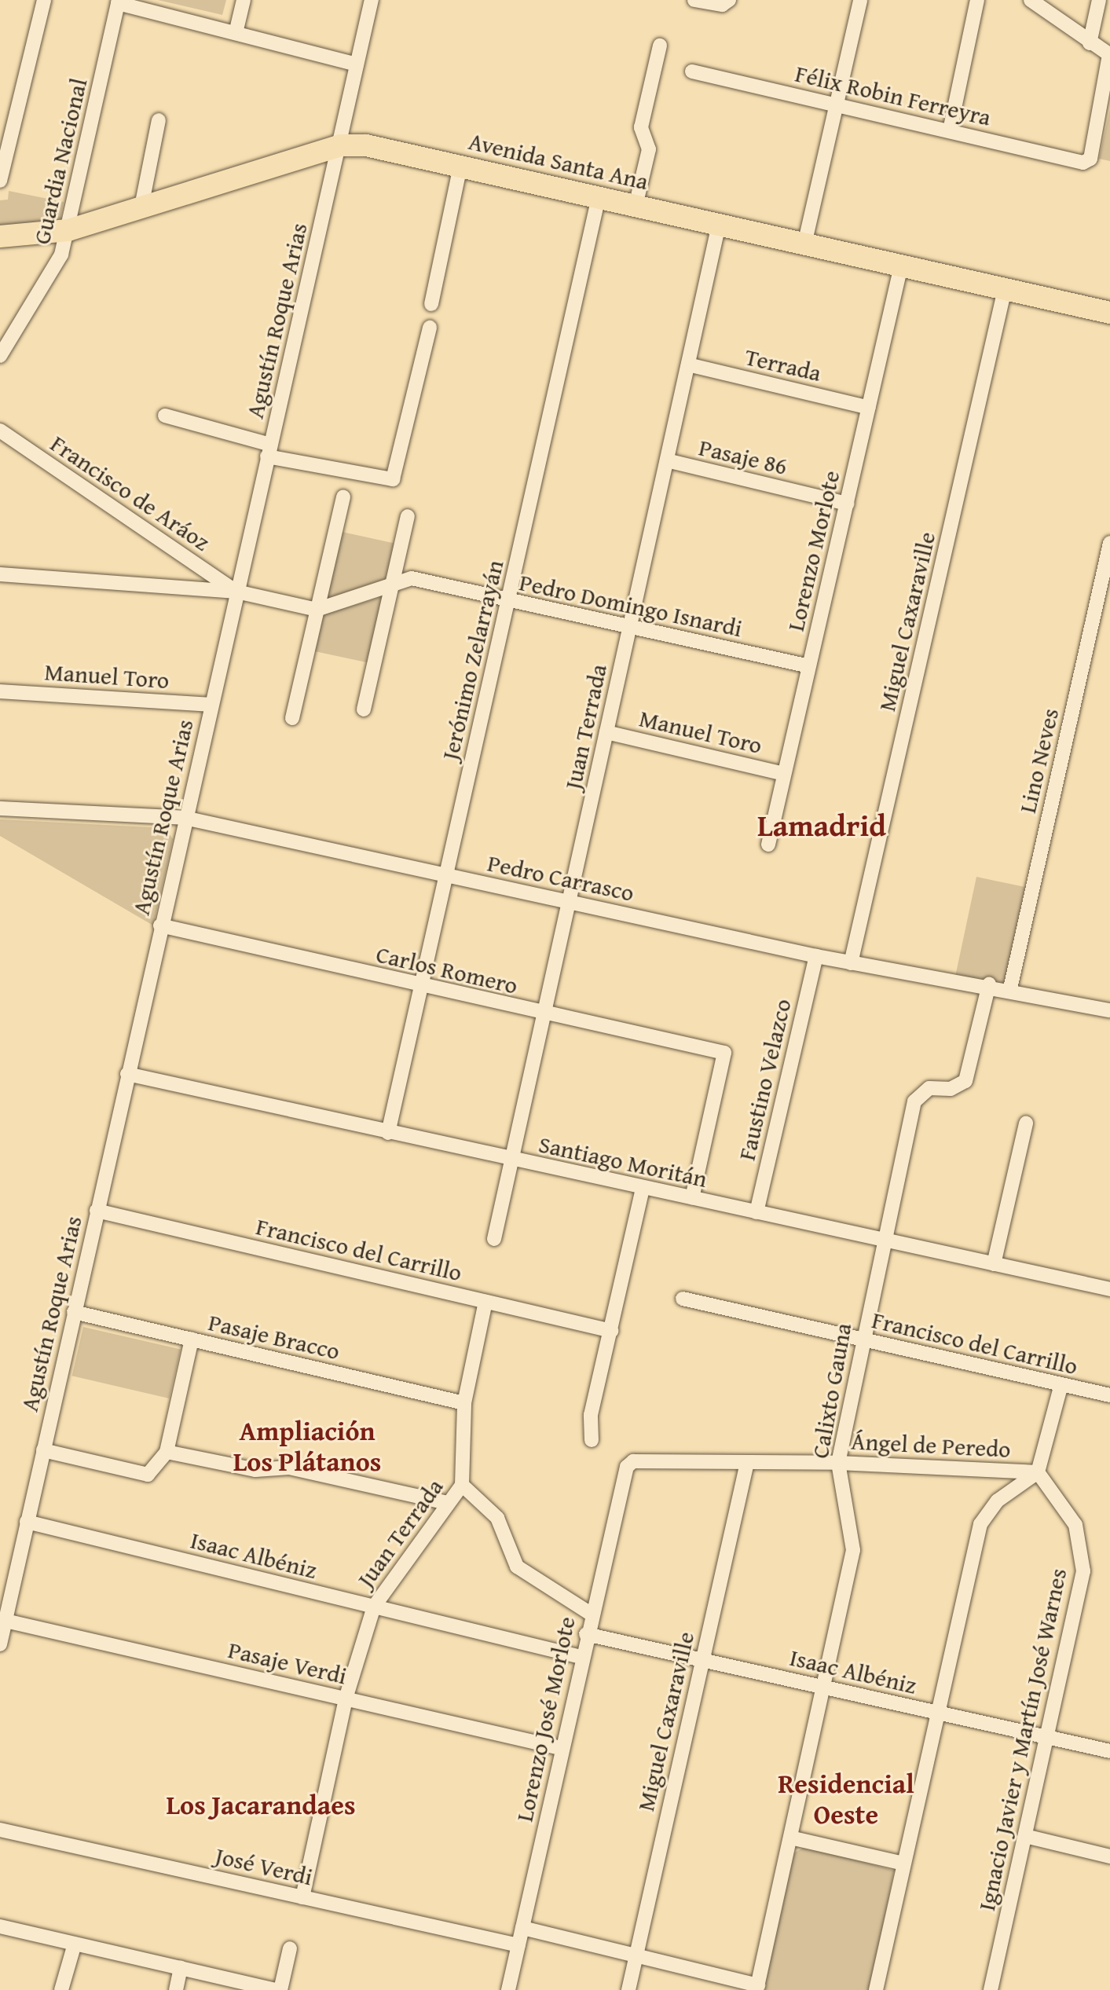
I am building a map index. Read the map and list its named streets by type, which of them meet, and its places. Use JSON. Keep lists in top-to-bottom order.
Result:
{
  "streets": {
    "main road": ["Avenida Santa Ana"],
    "street": [
      "Félix Robin Ferreyra",
      "Guardia Nacional",
      "Agustín Roque Arias",
      "Terrada",
      "Pasaje 86",
      "Francisco de Aráoz",
      "Lorenzo Morlote",
      "Pedro Domingo Isnardi",
      "Miguel Caxaraville",
      "Jerónimo Zelarrayán",
      "Manuel Toro",
      "Juan Terrada",
      "Lino Neves",
      "Pedro Carrasco",
      "Carlos Romero",
      "Faustino Velazco",
      "Santiago Moritán",
      "Francisco del Carrillo",
      "Pasaje Bracco",
      "Calixto Gauna",
      "Ángel de Peredo",
      "Isaac Albéniz",
      "Pasaje Verdi",
      "Lorenzo José Morlote",
      "Ignacio Javier y Martín José Warnes",
      "José Verdi"
    ]
  },
  "crossings": [
    ["Guardia Nacional", "Avenida Santa Ana"],
    ["Avenida Santa Ana", "Agustín Roque Arias"],
    ["Avenida Santa Ana", "Lorenzo Morlote"],
    ["Avenida Santa Ana", "Miguel Caxaraville"],
    ["Avenida Santa Ana", "Jerónimo Zelarrayán"],
    ["Avenida Santa Ana", "Juan Terrada"],
    ["Agustín Roque Arias", "Francisco de Aráoz"],
    ["Agustín Roque Arias", "Manuel Toro"],
    ["Agustín Roque Arias", "Pedro Carrasco"],
    ["Agustín Roque Arias", "Carlos Romero"],
    ["Agustín Roque Arias", "Santiago Moritán"],
    ["Agustín Roque Arias", "Francisco del Carrillo"],
    ["Agustín Roque Arias", "Pasaje Bracco"],
    ["Agustín Roque Arias", "Isaac Albéniz"],
    ["Agustín Roque Arias", "Pasaje Verdi"],
    ["Terrada", "Lorenzo Morlote"],
    ["Terrada", "Juan Terrada"],
    ["Pasaje 86", "Lorenzo Morlote"],
    ["Pasaje 86", "Juan Terrada"],
    ["Lorenzo Morlote", "Pedro Domingo Isnardi"],
    ["Lorenzo Morlote", "Manuel Toro"],
    ["Pedro Domingo Isnardi", "Jerónimo Zelarrayán"],
    ["Pedro Domingo Isnardi", "Juan Terrada"],
    ["Miguel Caxaraville", "Pedro Carrasco"],
    ["Miguel Caxaraville", "Ángel de Peredo"],
    ["Miguel Caxaraville", "Isaac Albéniz"],
    ["Jerónimo Zelarrayán", "Pedro Carrasco"],
    ["Jerónimo Zelarrayán", "Carlos Romero"],
    ["Jerónimo Zelarrayán", "Santiago Moritán"],
    ["Manuel Toro", "Juan Terrada"],
    ["Juan Terrada", "Pedro Carrasco"],
    ["Juan Terrada", "Carlos Romero"],
    ["Juan Terrada", "Santiago Moritán"],
    ["Juan Terrada", "Francisco del Carrillo"],
    ["Juan Terrada", "Pasaje Bracco"],
    ["Juan Terrada", "Isaac Albéniz"],
    ["Juan Terrada", "Pasaje Verdi"],
    ["Juan Terrada", "José Verdi"],
    ["Lino Neves", "Pedro Carrasco"],
    ["Pedro Carrasco", "Faustino Velazco"],
    ["Pedro Carrasco", "Calixto Gauna"],
    ["Carlos Romero", "Santiago Moritán"],
    ["Faustino Velazco", "Santiago Moritán"],
    ["Santiago Moritán", "Calixto Gauna"],
    ["Francisco del Carrillo", "Calixto Gauna"],
    ["Calixto Gauna", "Ángel de Peredo"],
    ["Calixto Gauna", "Isaac Albéniz"],
    ["Ángel de Peredo", "Lorenzo José Morlote"],
    ["Ángel de Peredo", "Ignacio Javier y Martín José Warnes"],
    ["Isaac Albéniz", "Lorenzo José Morlote"],
    ["Isaac Albéniz", "Ignacio Javier y Martín José Warnes"],
    ["Pasaje Verdi", "Lorenzo José Morlote"],
    ["Lorenzo José Morlote", "José Verdi"]
  ],
  "districts": [
    "Lamadrid",
    "Ampliación Los Plátanos",
    "Residencial Oeste",
    "Los Jacarandaes"
  ]
}
